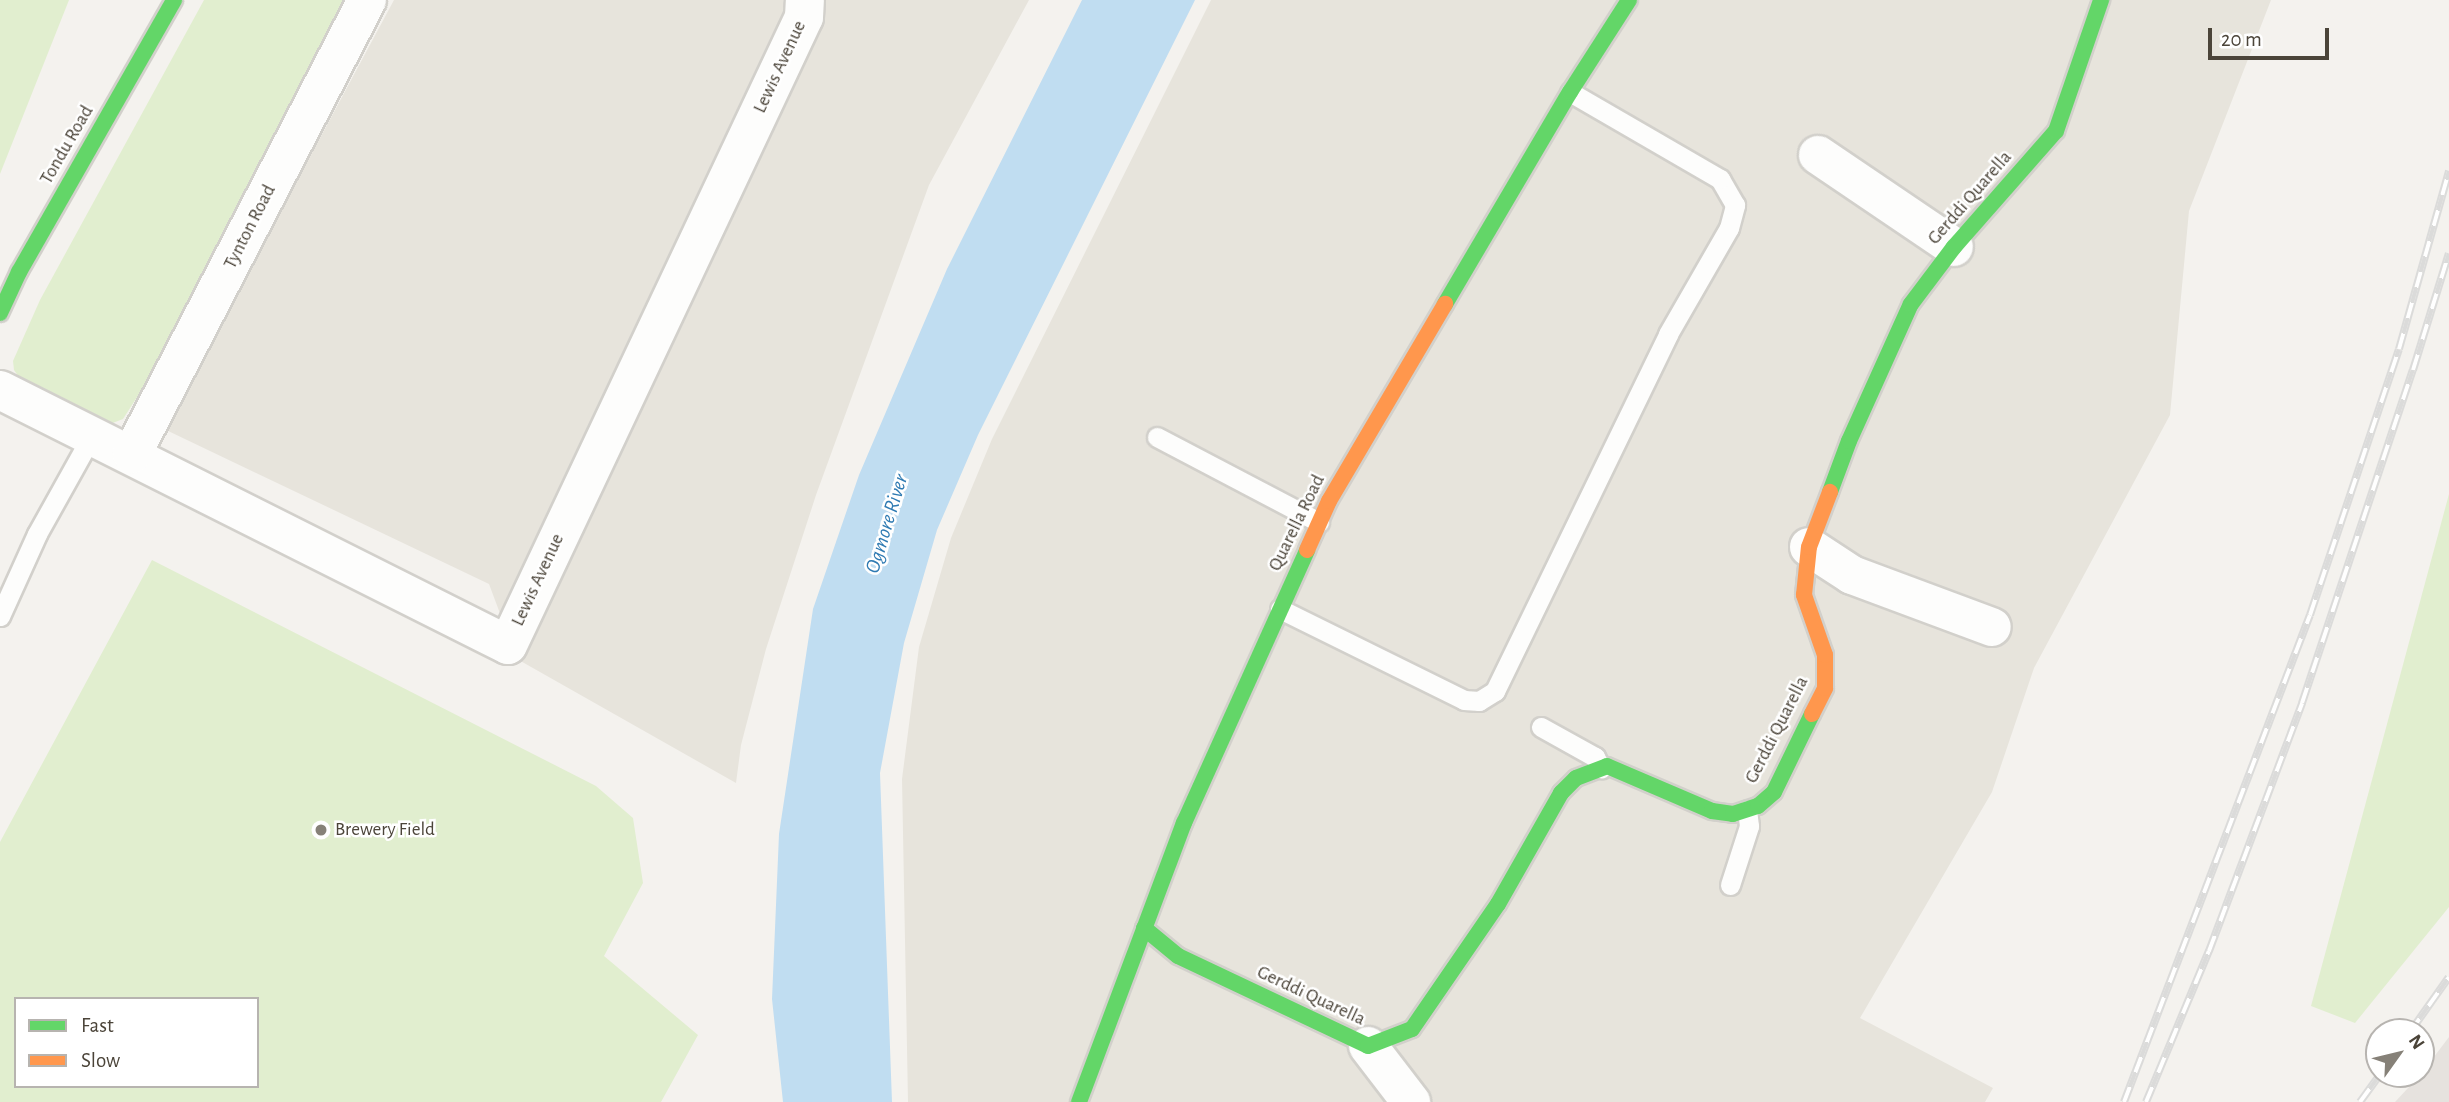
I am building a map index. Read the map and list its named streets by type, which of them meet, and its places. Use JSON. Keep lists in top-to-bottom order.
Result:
{
  "streets": {
    "street": [
      "Lewis Avenue",
      "Tondu Road",
      "Gerddi Quarella",
      "Tynton Road",
      "Quarella Road"
    ]
  },
  "crossings": [
    ["Lewis Avenue", "Tynton Road"],
    ["Gerddi Quarella", "Quarella Road"]
  ],
  "water": ["Ogmore River"],
  "places": ["Brewery Field"],
  "legend": ["Fast", "Slow"],
  "scale_bar": "20 m",
  "north": "top right"
}
